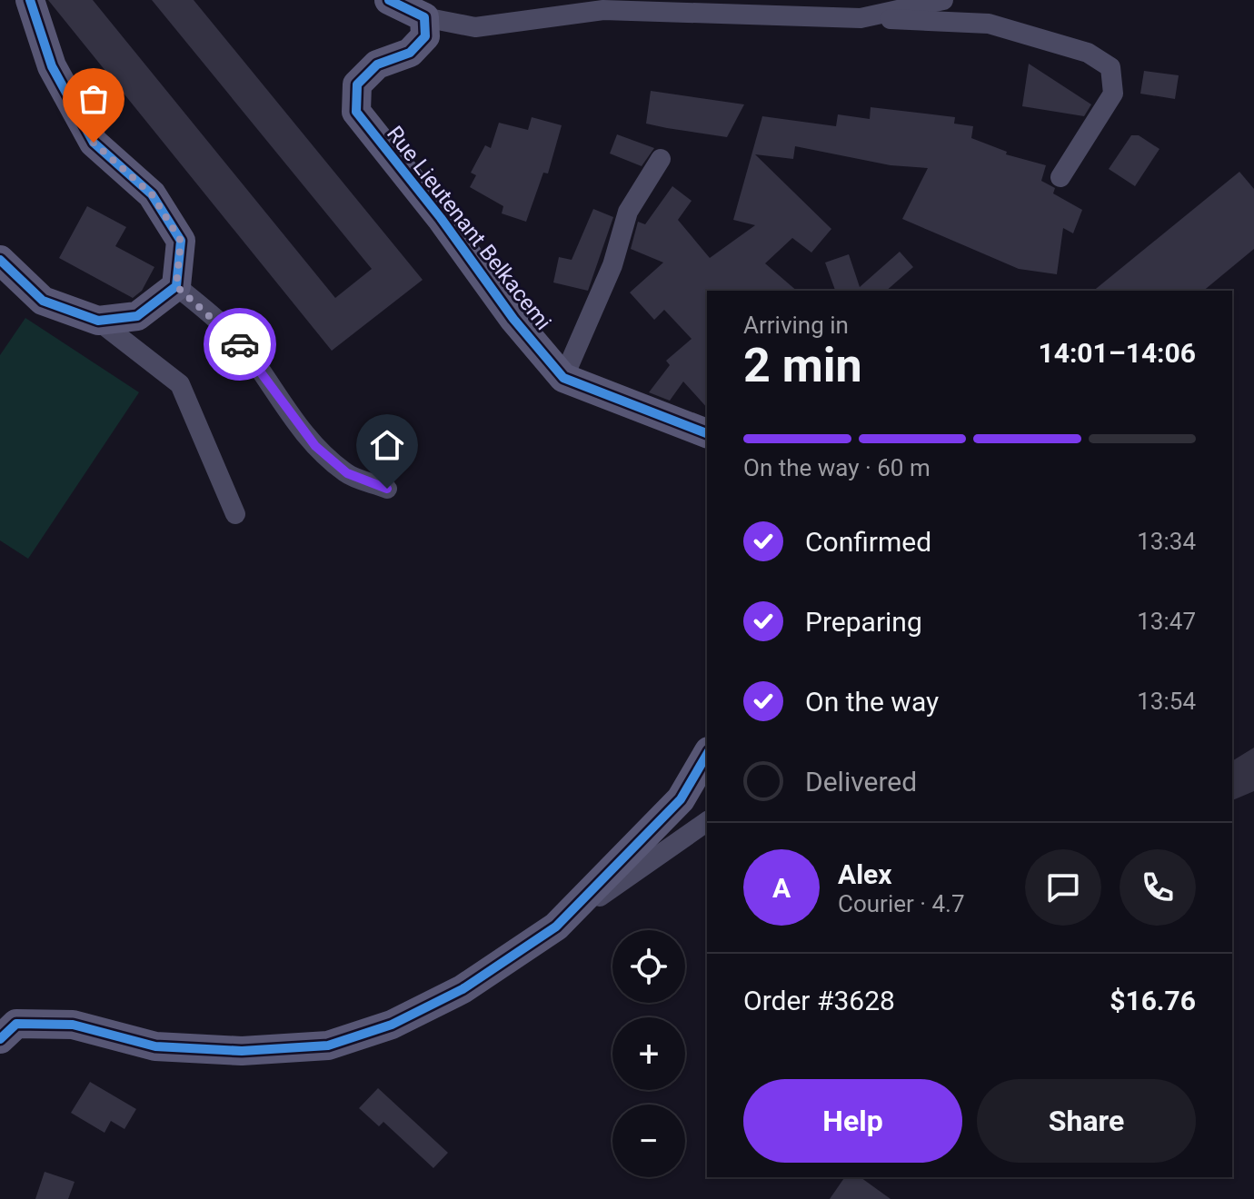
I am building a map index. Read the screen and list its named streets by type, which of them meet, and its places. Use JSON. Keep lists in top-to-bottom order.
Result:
{
  "streets": {
    "street": ["Rue Lieutenant Belkacemi"]
  },
  "page": {
    "heading": ["2 min", "Arriving in", "14:01–14:06"],
    "panel": [
      "Alex",
      "Courier · 4.7",
      "Order #3628",
      "$16.76"
    ],
    "bar": "On the way · 60 m",
    "list": [
      ["Confirmed", "13:34"],
      ["Preparing", "13:47"],
      ["On the way", "13:54"],
      "Delivered"
    ],
    "round": "A",
    "map_buttons": ["+", "−"],
    "buttons": ["Help", "Share"]
  }
}
